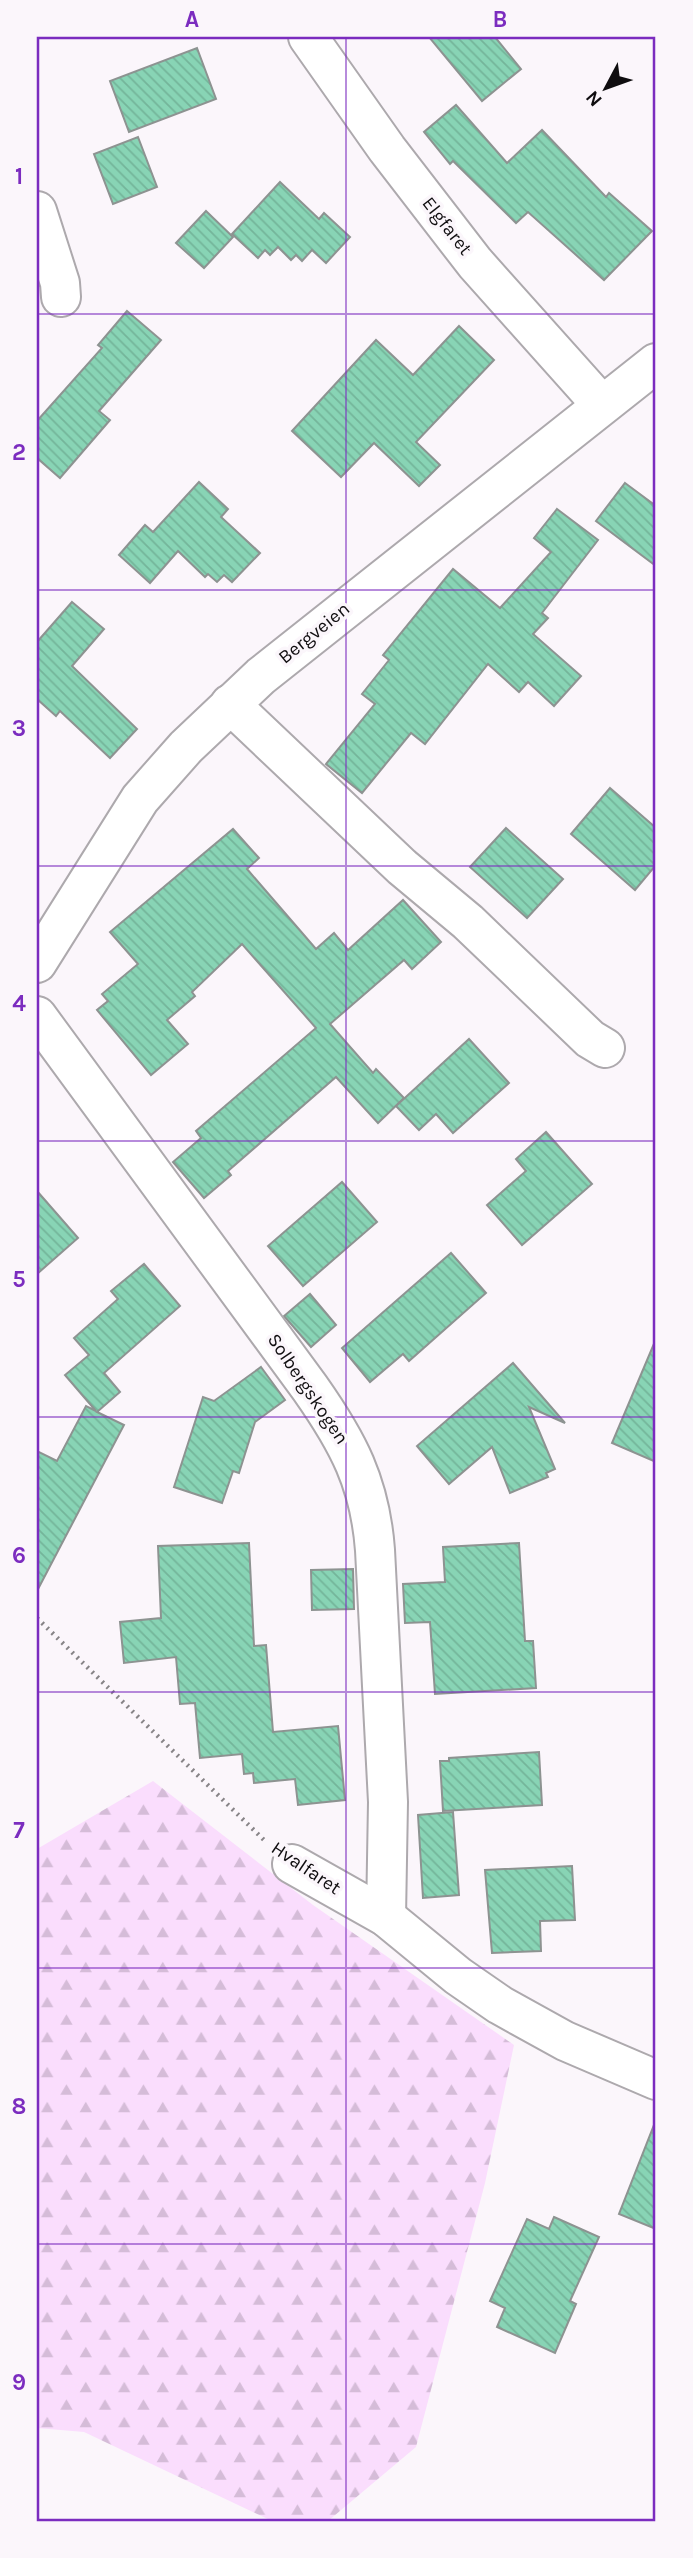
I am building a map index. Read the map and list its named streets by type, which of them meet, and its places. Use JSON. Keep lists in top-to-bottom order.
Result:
{
  "streets": {
    "street": [
      "Elgfaret",
      "Bergveien",
      "Solbergskogen",
      "Hvalfaret"
    ]
  },
  "crossings": [
    ["Elgfaret", "Bergveien"],
    ["Solbergskogen", "Hvalfaret"]
  ],
  "north": "bottom left",
  "grid": {
    "columns": ["A", "B"],
    "rows": [
      "1",
      "2",
      "3",
      "4",
      "5",
      "6",
      "7",
      "8",
      "9"
    ]
  }
}
